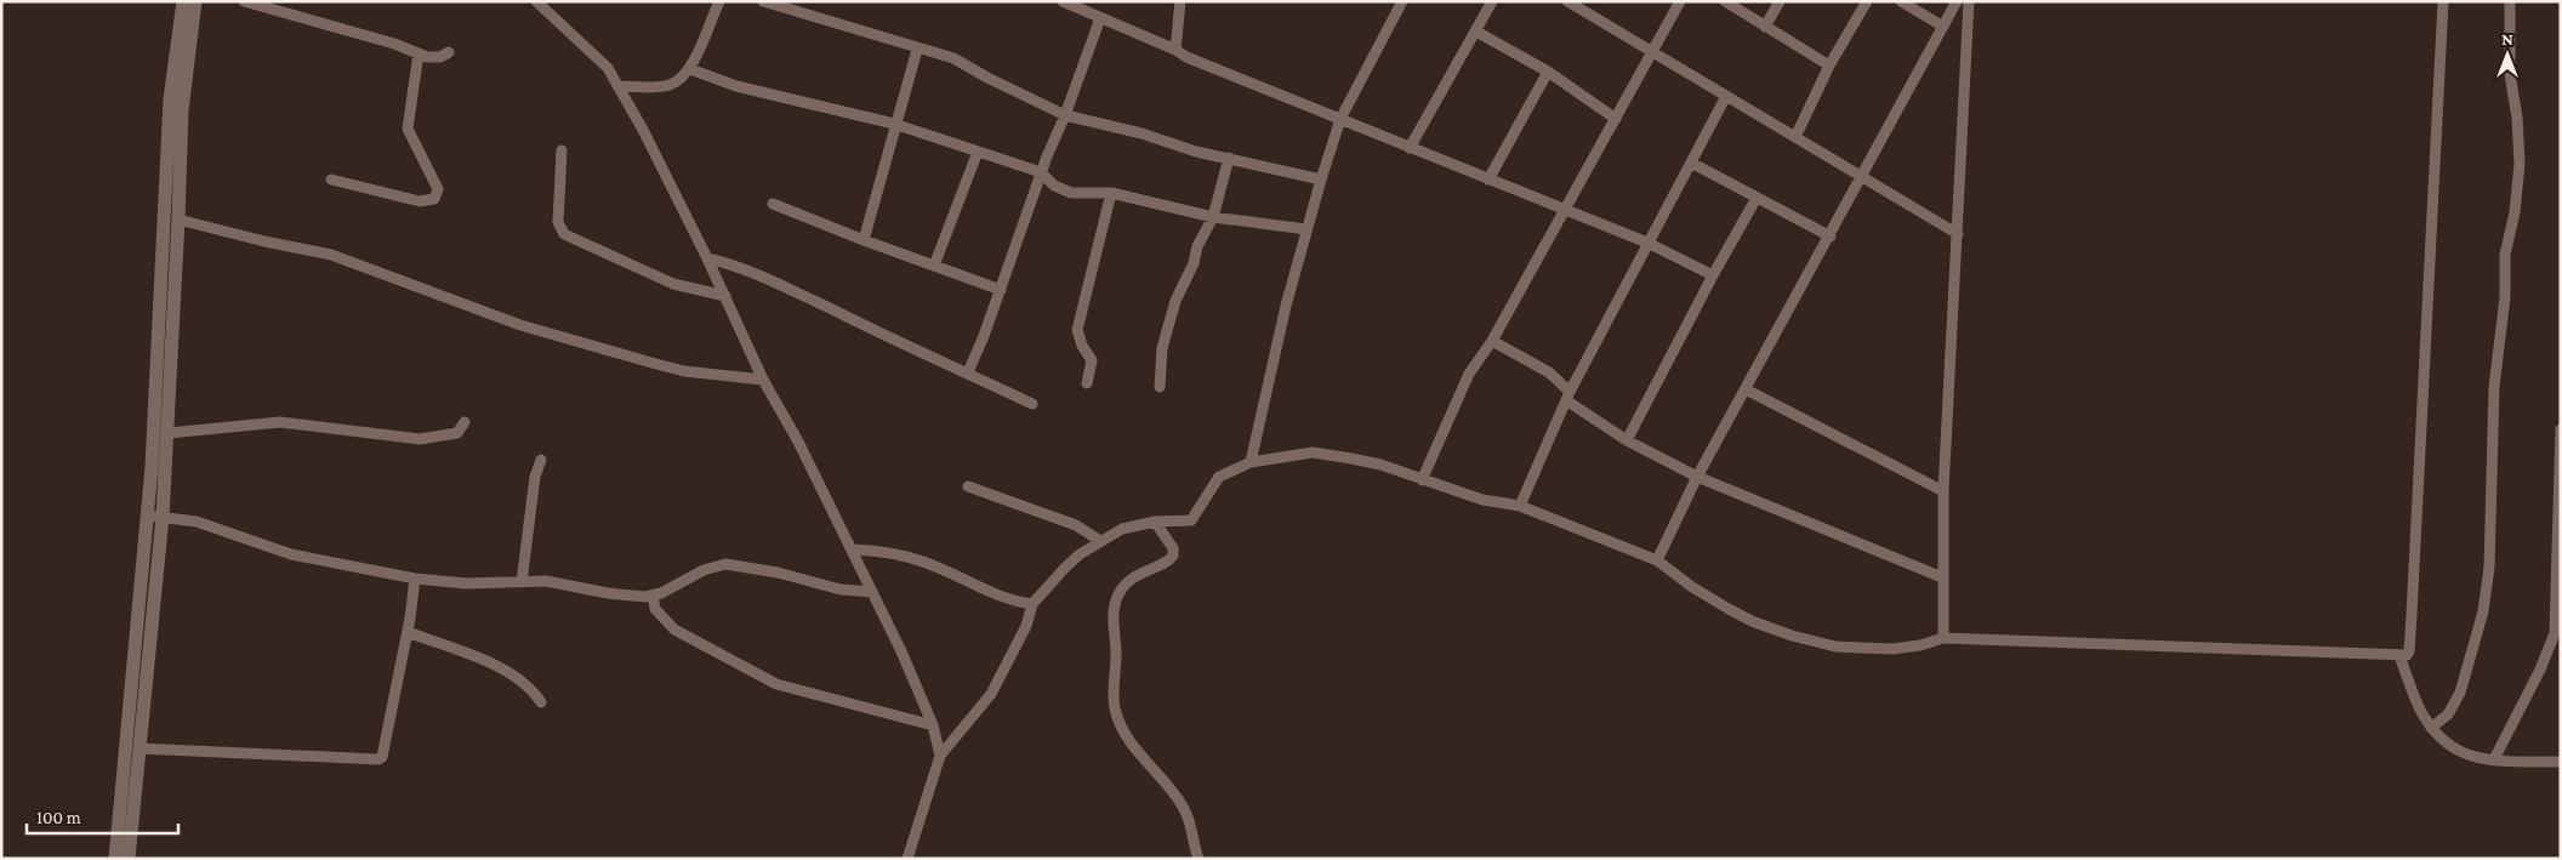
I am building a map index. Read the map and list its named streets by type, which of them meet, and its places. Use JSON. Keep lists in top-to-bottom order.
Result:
{
  "scale_bar": "100 m",
  "north": "top"
}
